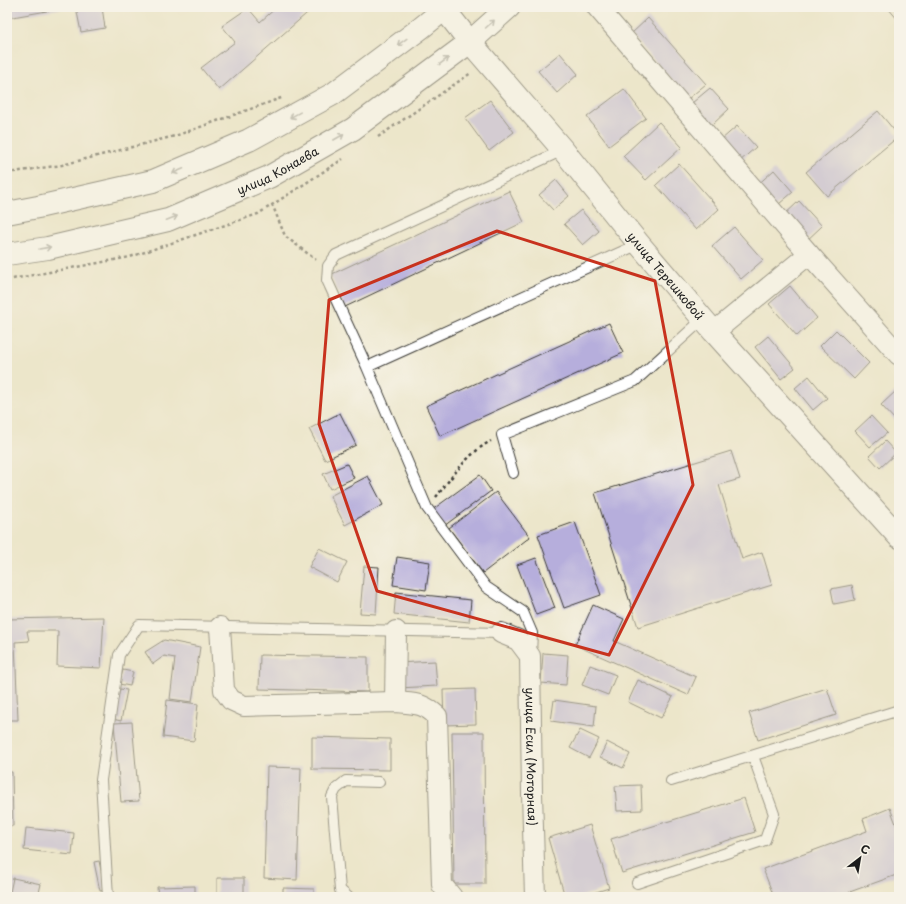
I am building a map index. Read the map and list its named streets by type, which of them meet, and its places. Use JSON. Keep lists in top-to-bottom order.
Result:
{
  "streets": {
    "main road": ["улица Конаева", "улица Терешковой"],
    "street": ["улица Есил (Моторная)"]
  },
  "crossings": [
    ["улица Конаева", "улица Терешковой"]
  ],
  "north": "top right"
}
